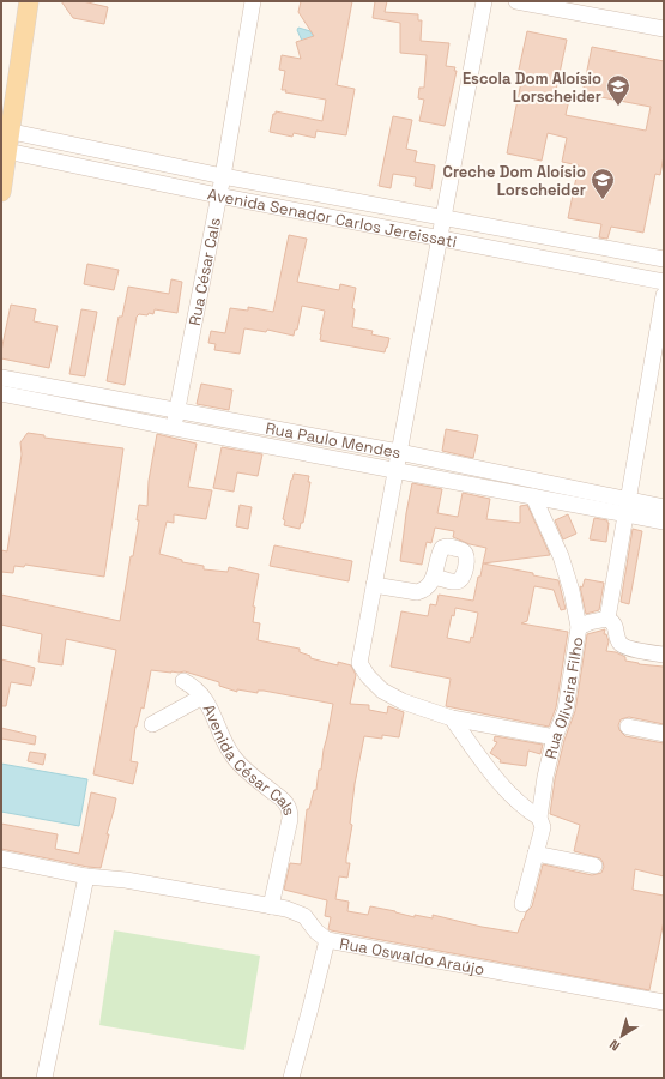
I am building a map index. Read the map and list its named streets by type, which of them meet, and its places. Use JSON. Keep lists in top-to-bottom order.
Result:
{
  "streets": {
    "street": [
      "Avenida Senador Carlos Jereissati",
      "Rua César Cals",
      "Rua Paulo Mendes",
      "Rua Oliveira Filho",
      "Avenida César Cals",
      "Rua Oswaldo Araújo"
    ]
  },
  "crossings": [
    ["Avenida Senador Carlos Jereissati", "Rua César Cals"],
    ["Rua César Cals", "Rua Paulo Mendes"],
    ["Rua Paulo Mendes", "Rua Oliveira Filho"],
    ["Avenida César Cals", "Rua Oswaldo Araújo"]
  ],
  "places": {
    "school or university": ["Escola Dom Aloísio Lorscheider", "Creche Dom Aloísio Lorscheider"]
  },
  "north": "bottom left"
}
